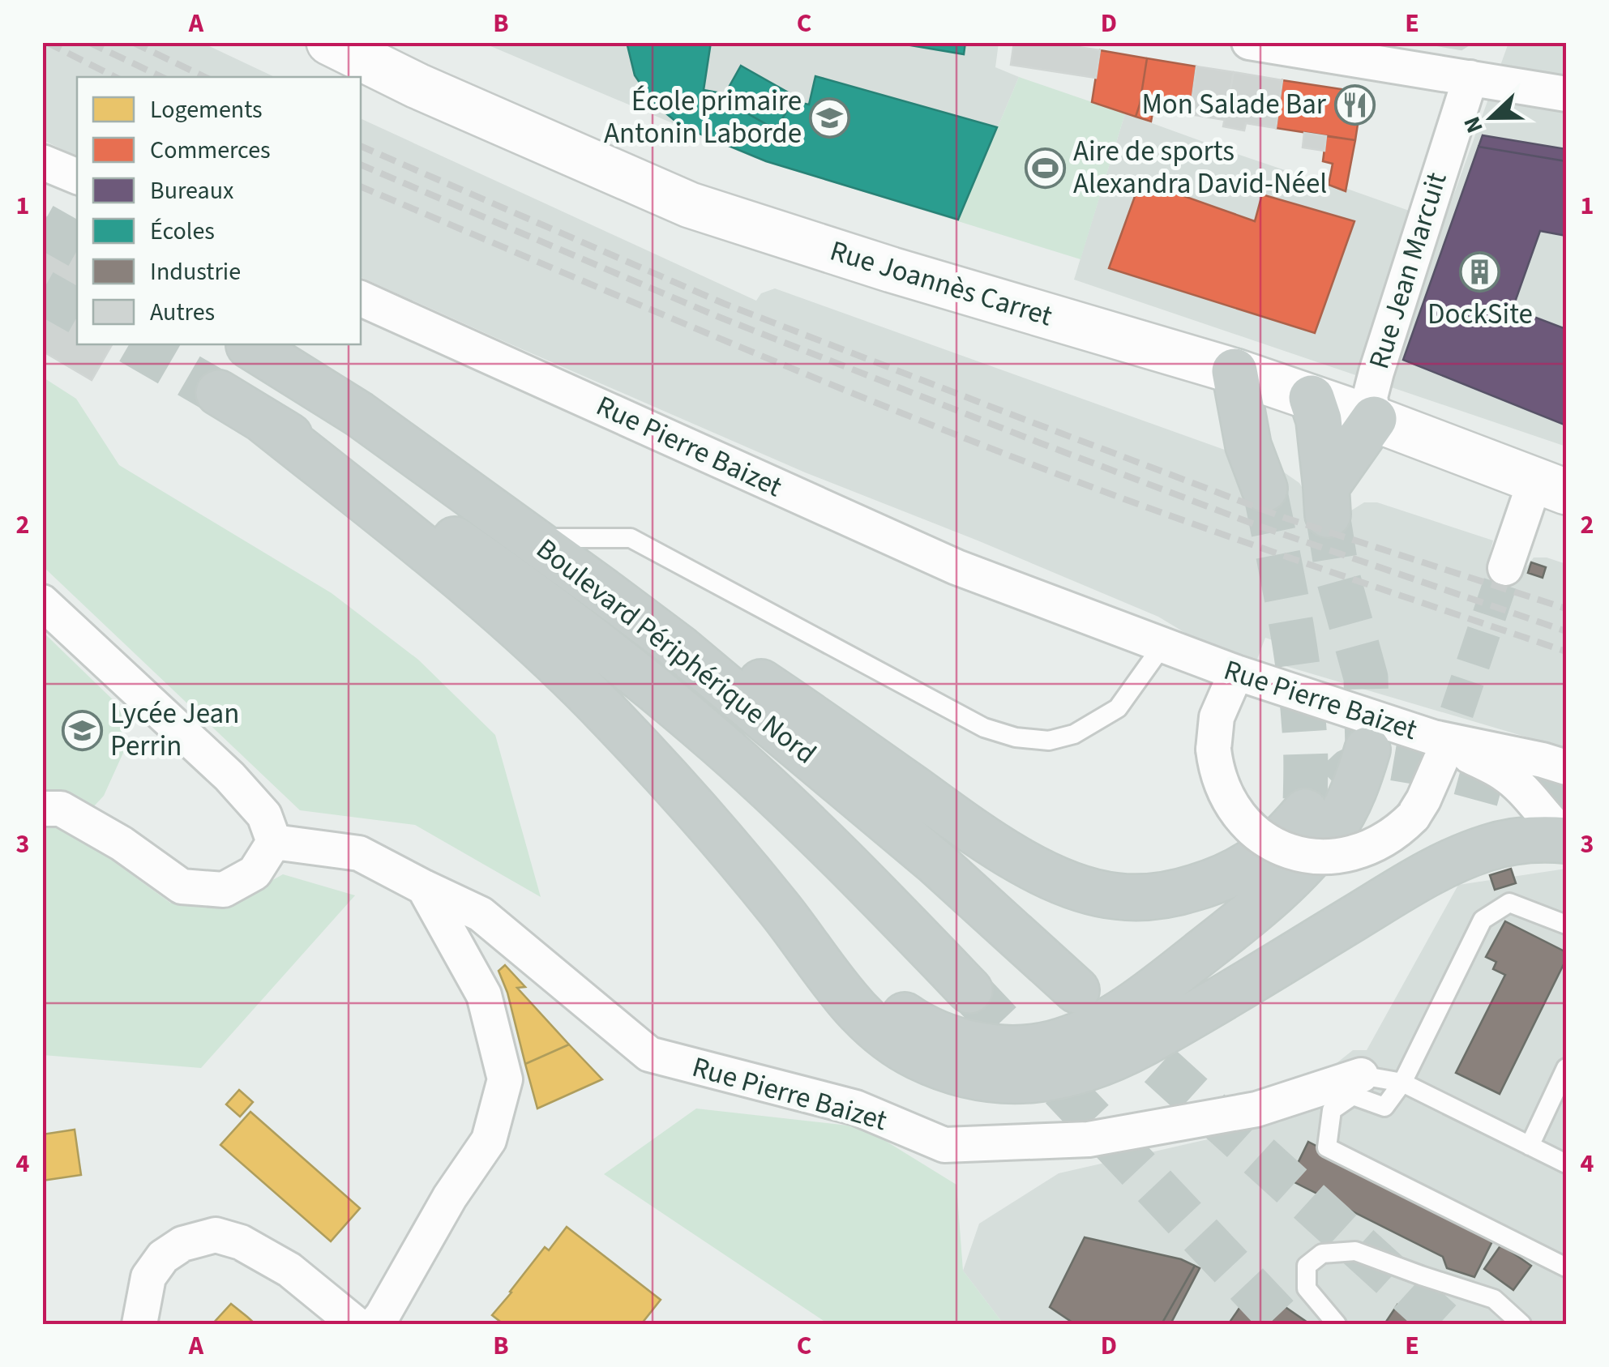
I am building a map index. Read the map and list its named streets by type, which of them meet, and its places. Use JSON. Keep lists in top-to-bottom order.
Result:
{
  "streets": {
    "highway": ["Boulevard Périphérique Nord"],
    "street": ["Rue Jean Marcuit", "Rue Joannès Carret", "Rue Pierre Baizet"]
  },
  "crossings": [
    ["Rue Jean Marcuit", "Rue Joannès Carret"]
  ],
  "places": {
    "restaurant": ["Mon Salade Bar"],
    "school or university": ["École primaire Antonin Laborde", "Lycée Jean Perrin"],
    "sports": ["Aire de sports Alexandra David-Néel"],
    "building": ["DockSite"]
  },
  "legend": [
    "Logements",
    "Commerces",
    "Bureaux",
    "Écoles",
    "Industrie",
    "Autres"
  ],
  "north": "left",
  "grid": {
    "columns": [
      "A",
      "B",
      "C",
      "D",
      "E"
    ],
    "rows": [
      "1",
      "2",
      "3",
      "4"
    ]
  }
}
